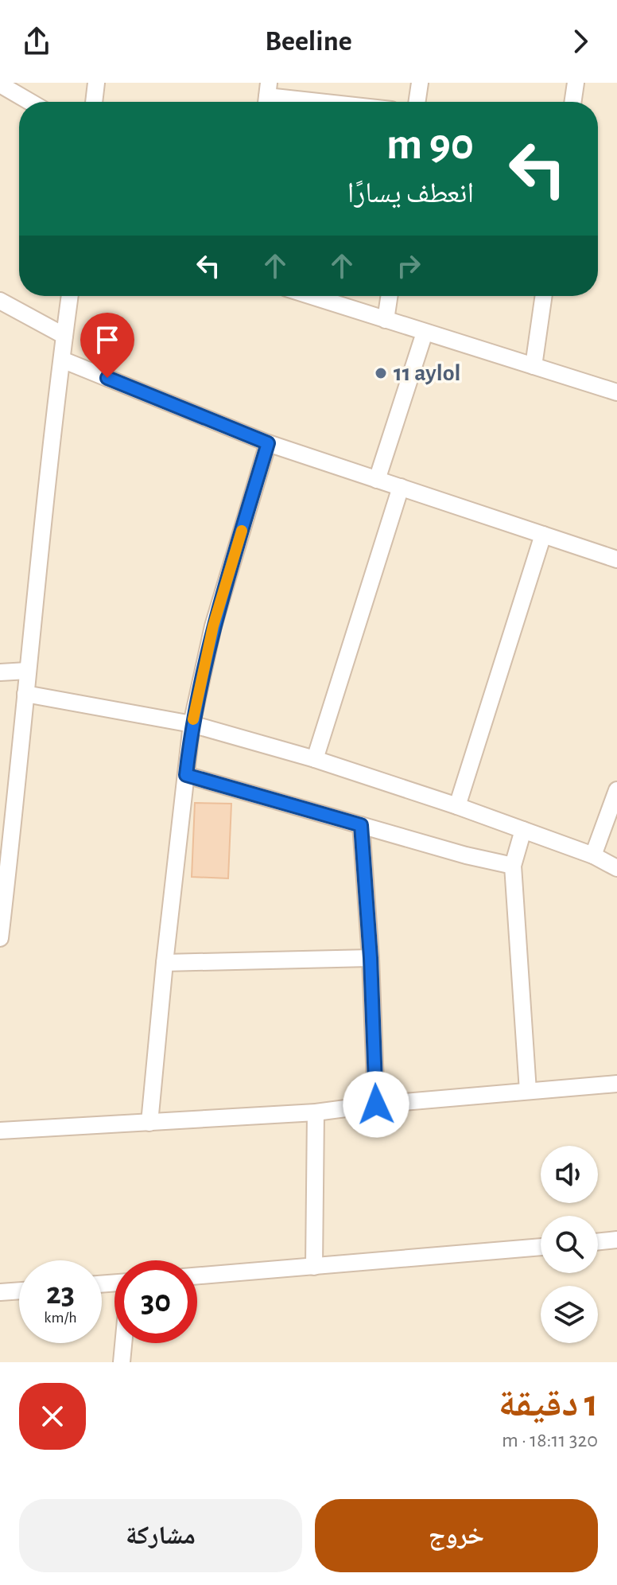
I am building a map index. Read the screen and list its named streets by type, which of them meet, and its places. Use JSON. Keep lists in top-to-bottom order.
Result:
{
  "places": ["11 aylol"],
  "page": {
    "header": "Beeline",
    "turn": ["90 m", "انعطف يسارًا"],
    "speed": "23 km/h",
    "limit": "30",
    "heading": ["1 دقيقة", "320 m · 18:11"],
    "buttons": ["خروج", "مشاركة"]
  }
}
